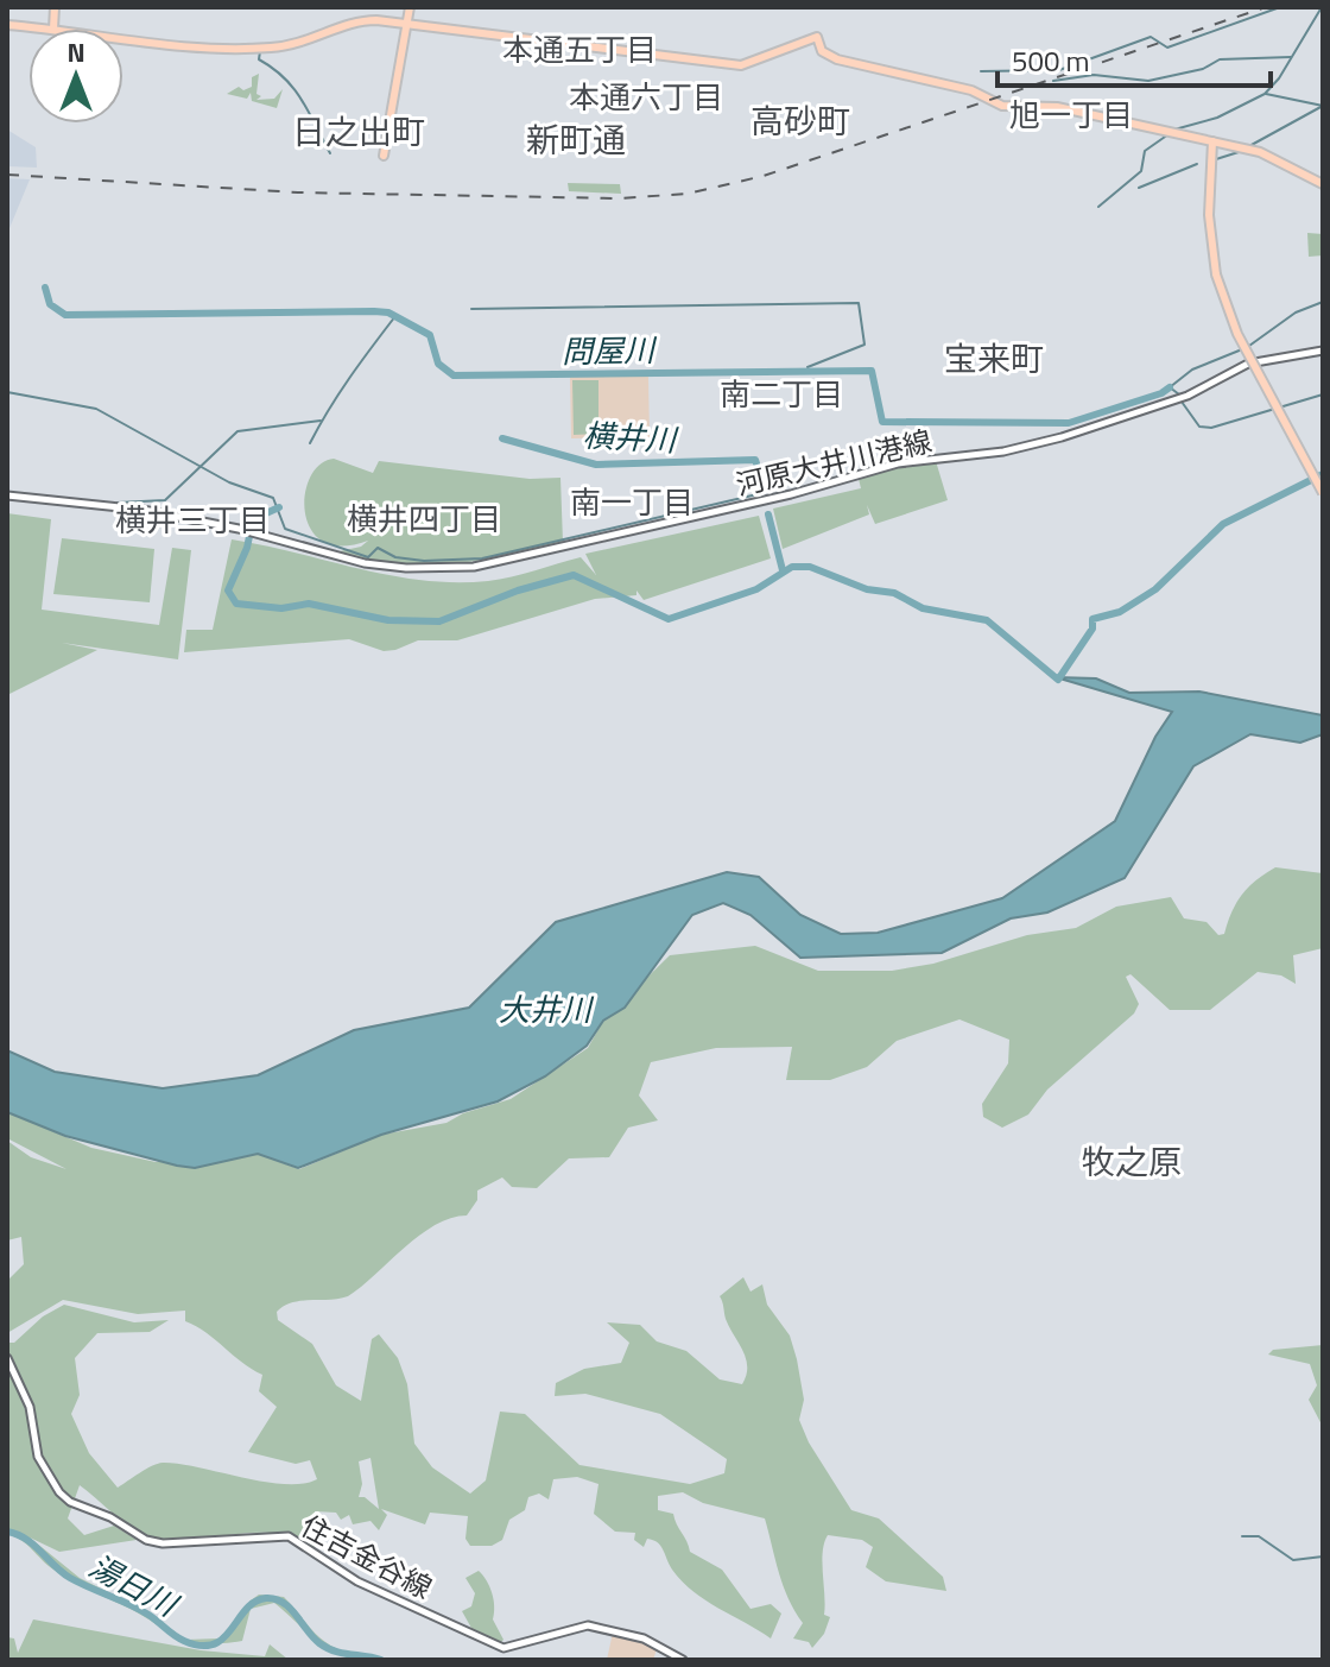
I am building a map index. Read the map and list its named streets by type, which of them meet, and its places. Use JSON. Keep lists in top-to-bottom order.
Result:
{
  "streets": {
    "main road": ["河原大井川港線", "住吉金谷線"]
  },
  "districts": [
    "本通五丁目",
    "本通六丁目",
    "旭一丁目",
    "高砂町",
    "日之出町",
    "新町通",
    "宝来町",
    "南二丁目",
    "南一丁目",
    "横井四丁目",
    "横井三丁目",
    "牧之原"
  ],
  "water": [
    "問屋川",
    "横井川",
    "大井川",
    "湯日川"
  ],
  "scale_bar": "500 m",
  "north": "top"
}
